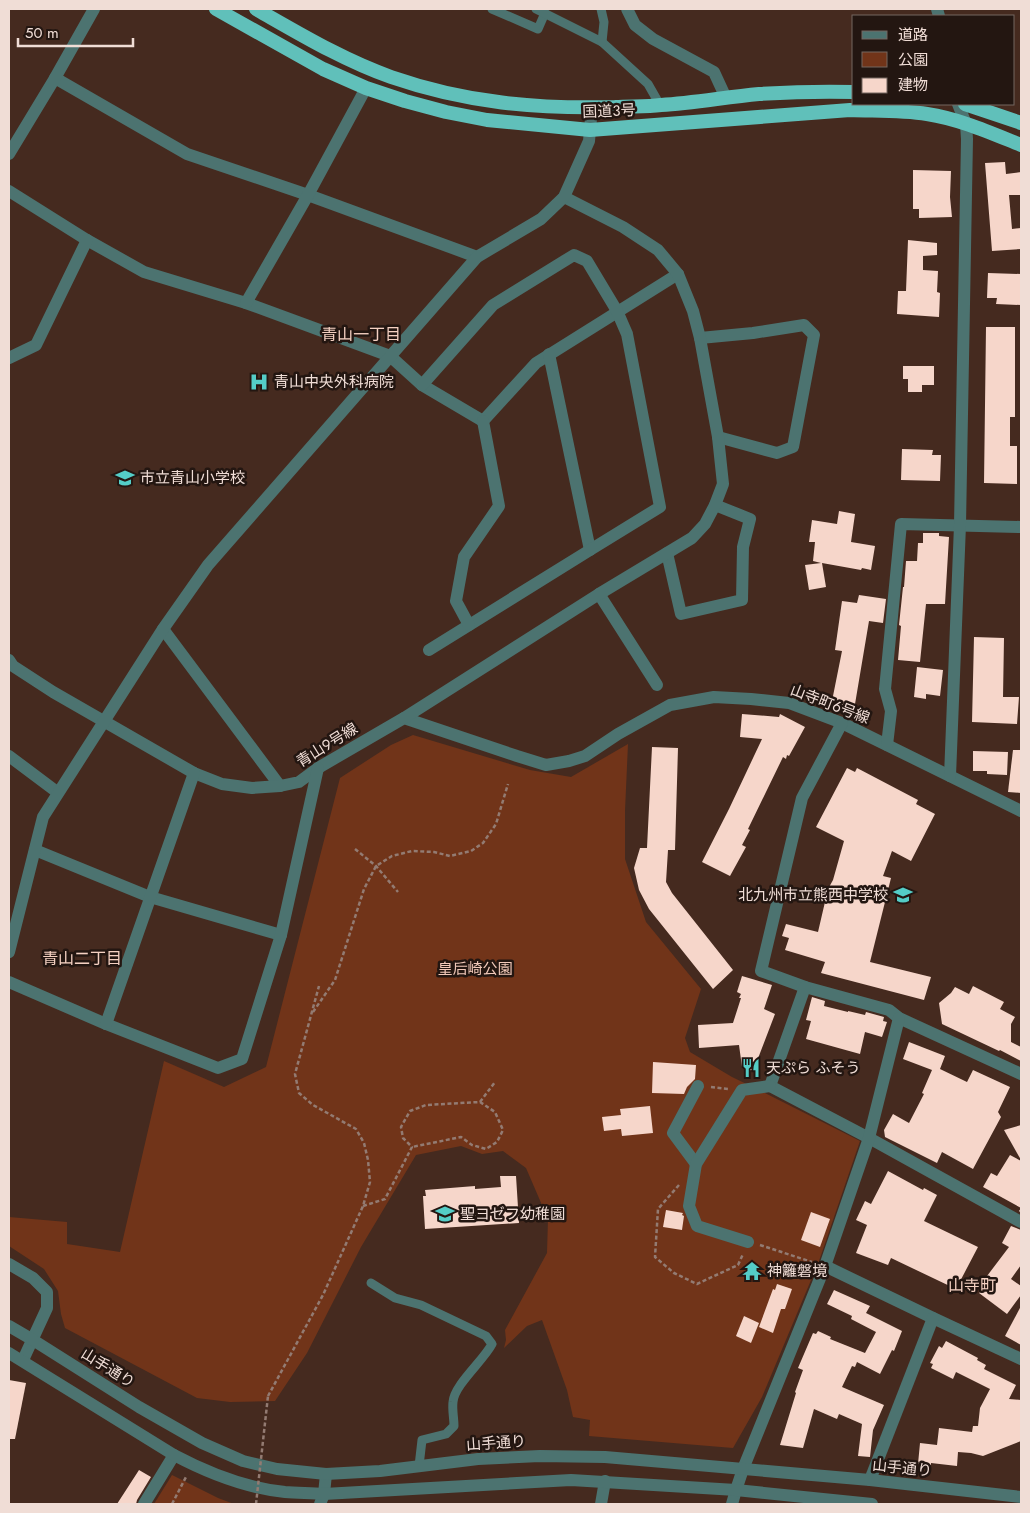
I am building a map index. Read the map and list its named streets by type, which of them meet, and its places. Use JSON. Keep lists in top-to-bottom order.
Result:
{
  "streets": {
    "highway": ["国道3号"],
    "street": ["山寺町6号線", "青山9号線", "山手通り"]
  },
  "crossings": [
    ["山寺町6号線", "青山9号線"]
  ],
  "districts": ["青山一丁目", "青山二丁目", "山寺町"],
  "parks": ["皇后崎公園"],
  "places": {
    "hospital": ["青山中央外科病院"],
    "school or university": ["市立青山小学校", "北九州市立熊西中学校", "聖ヨゼフ幼稚園"],
    "restaurant": ["天ぷら ふそう"],
    "temple": ["神籬磐境"]
  },
  "legend": ["道路", "公園", "建物"],
  "scale_bar": "50 m"
}
